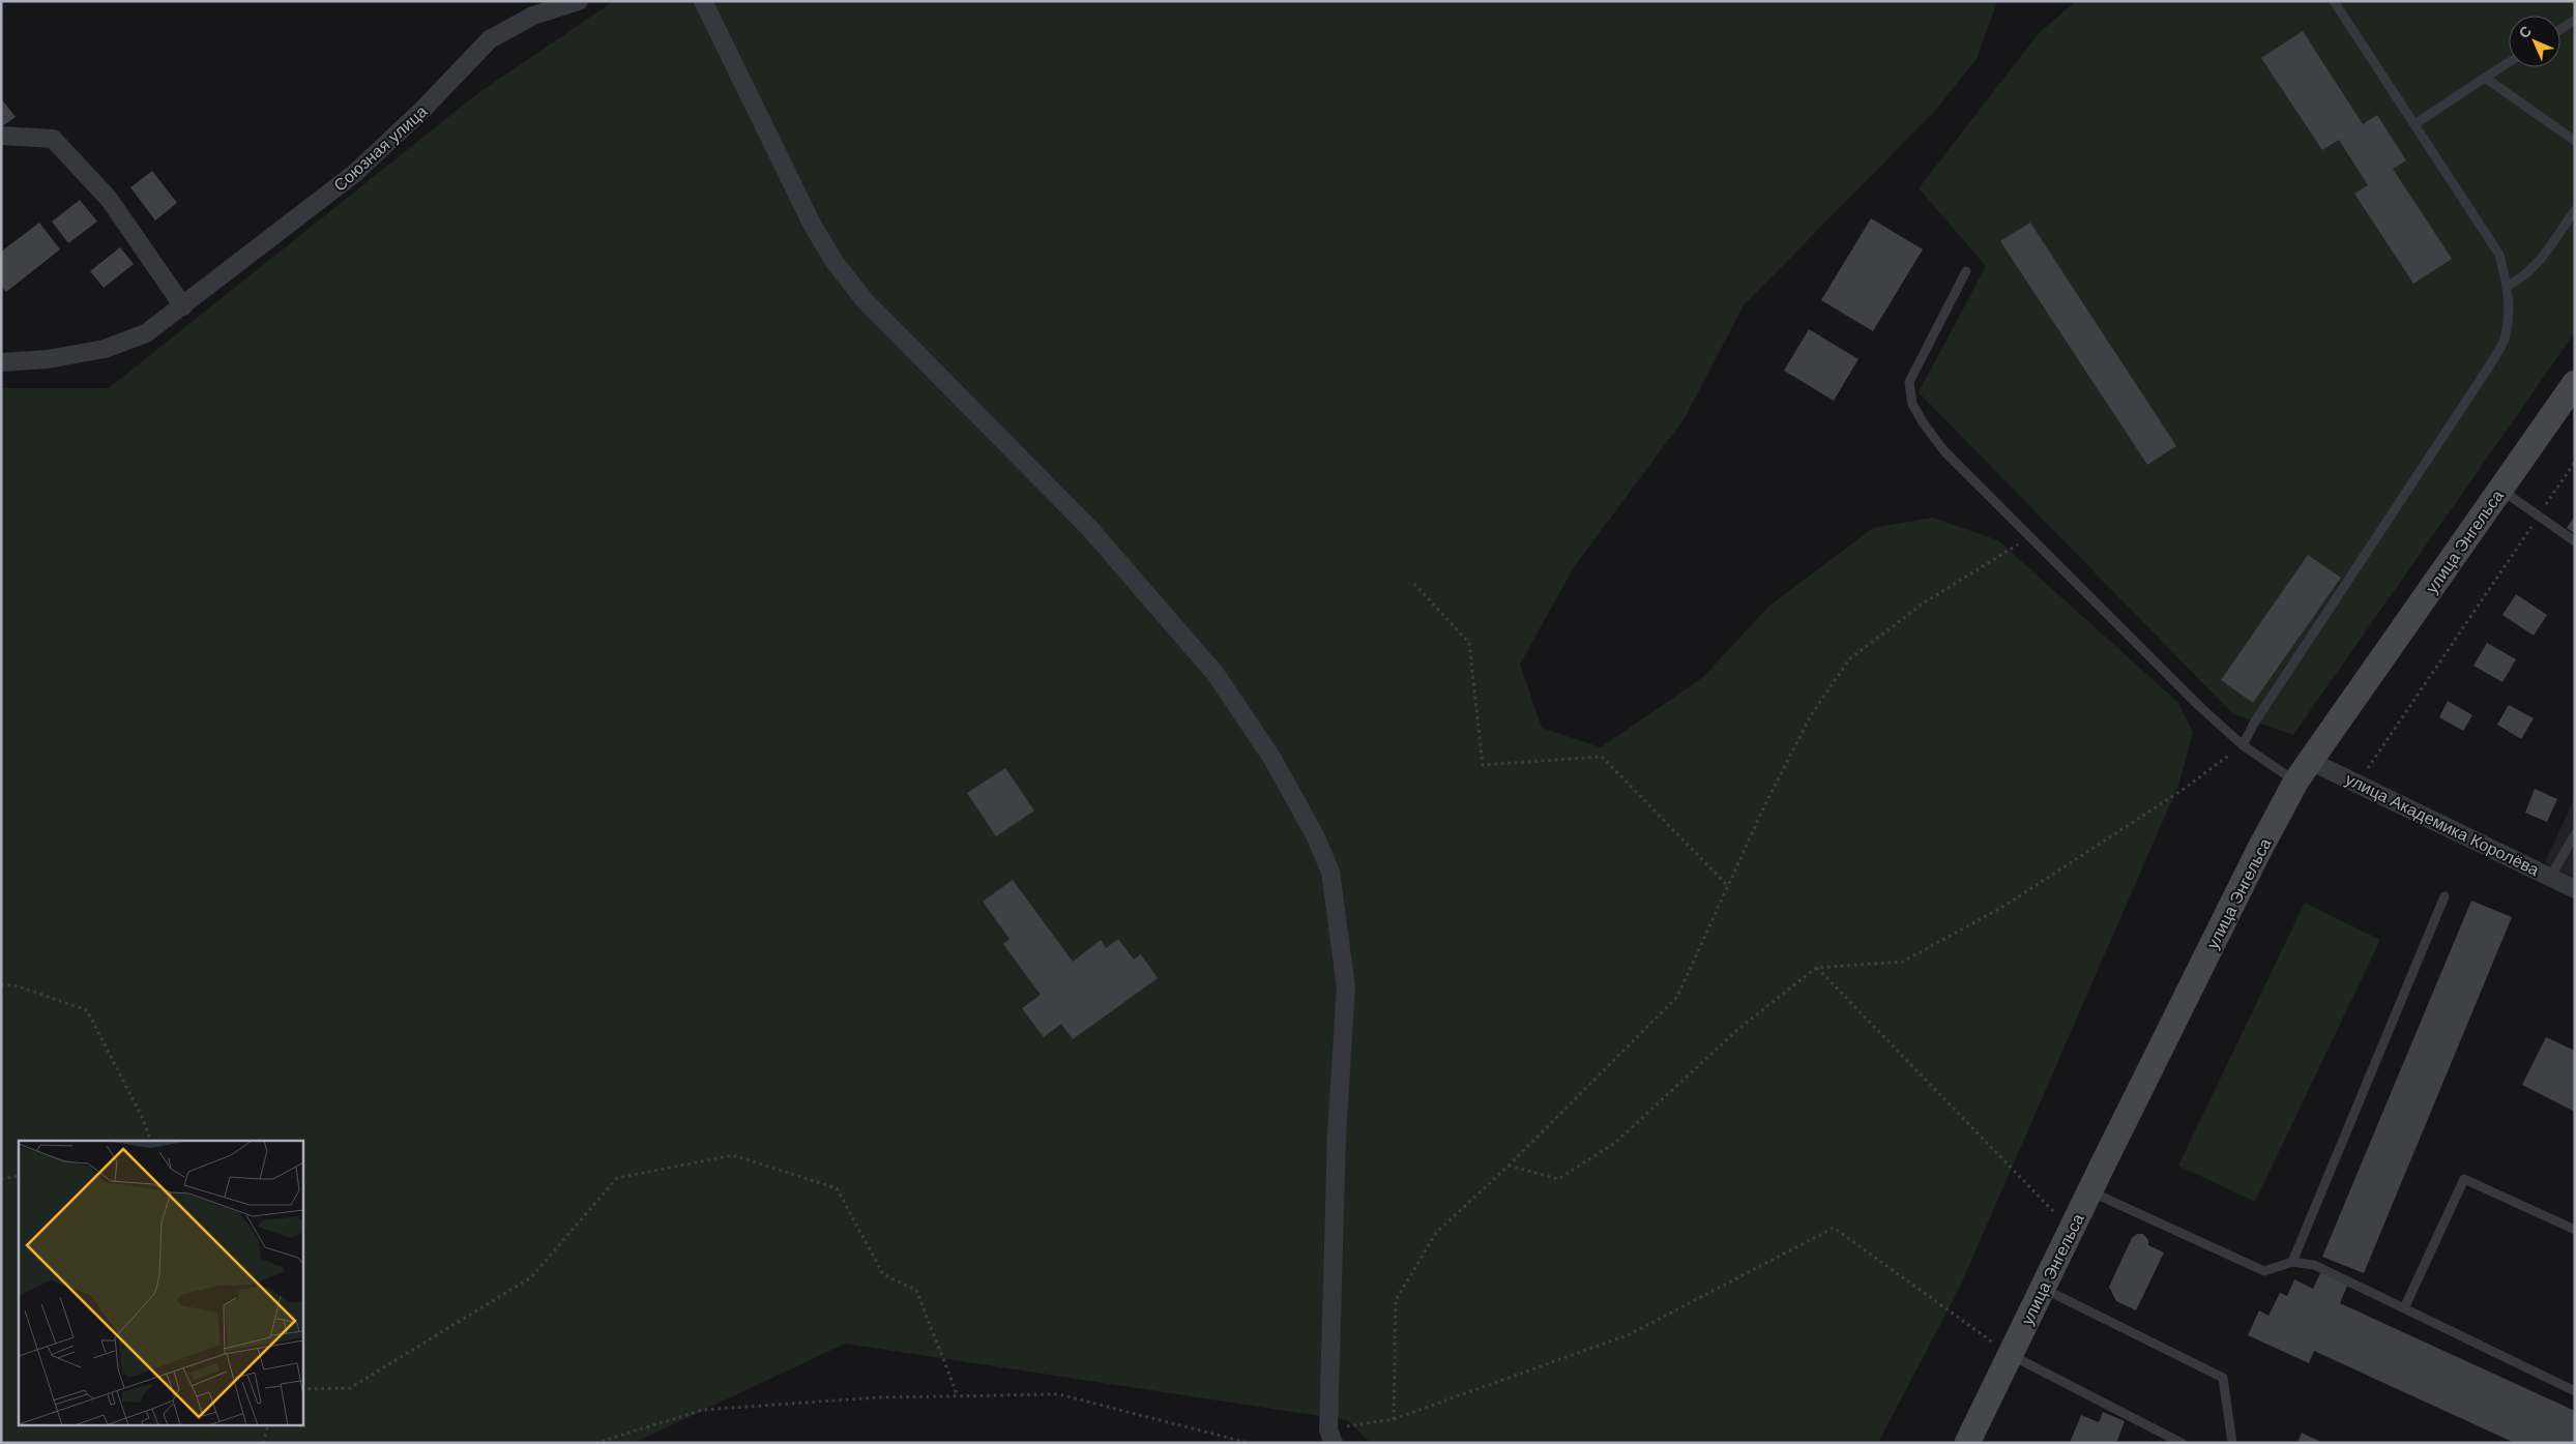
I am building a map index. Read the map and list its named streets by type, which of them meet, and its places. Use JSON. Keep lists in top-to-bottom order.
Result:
{
  "streets": {
    "main road": ["улица Энгельса"],
    "street": ["Союзная улица", "улица Академика Королёва"]
  },
  "crossings": [
    ["улица Энгельса", "улица Академика Королёва"]
  ],
  "north": "top left"
}
